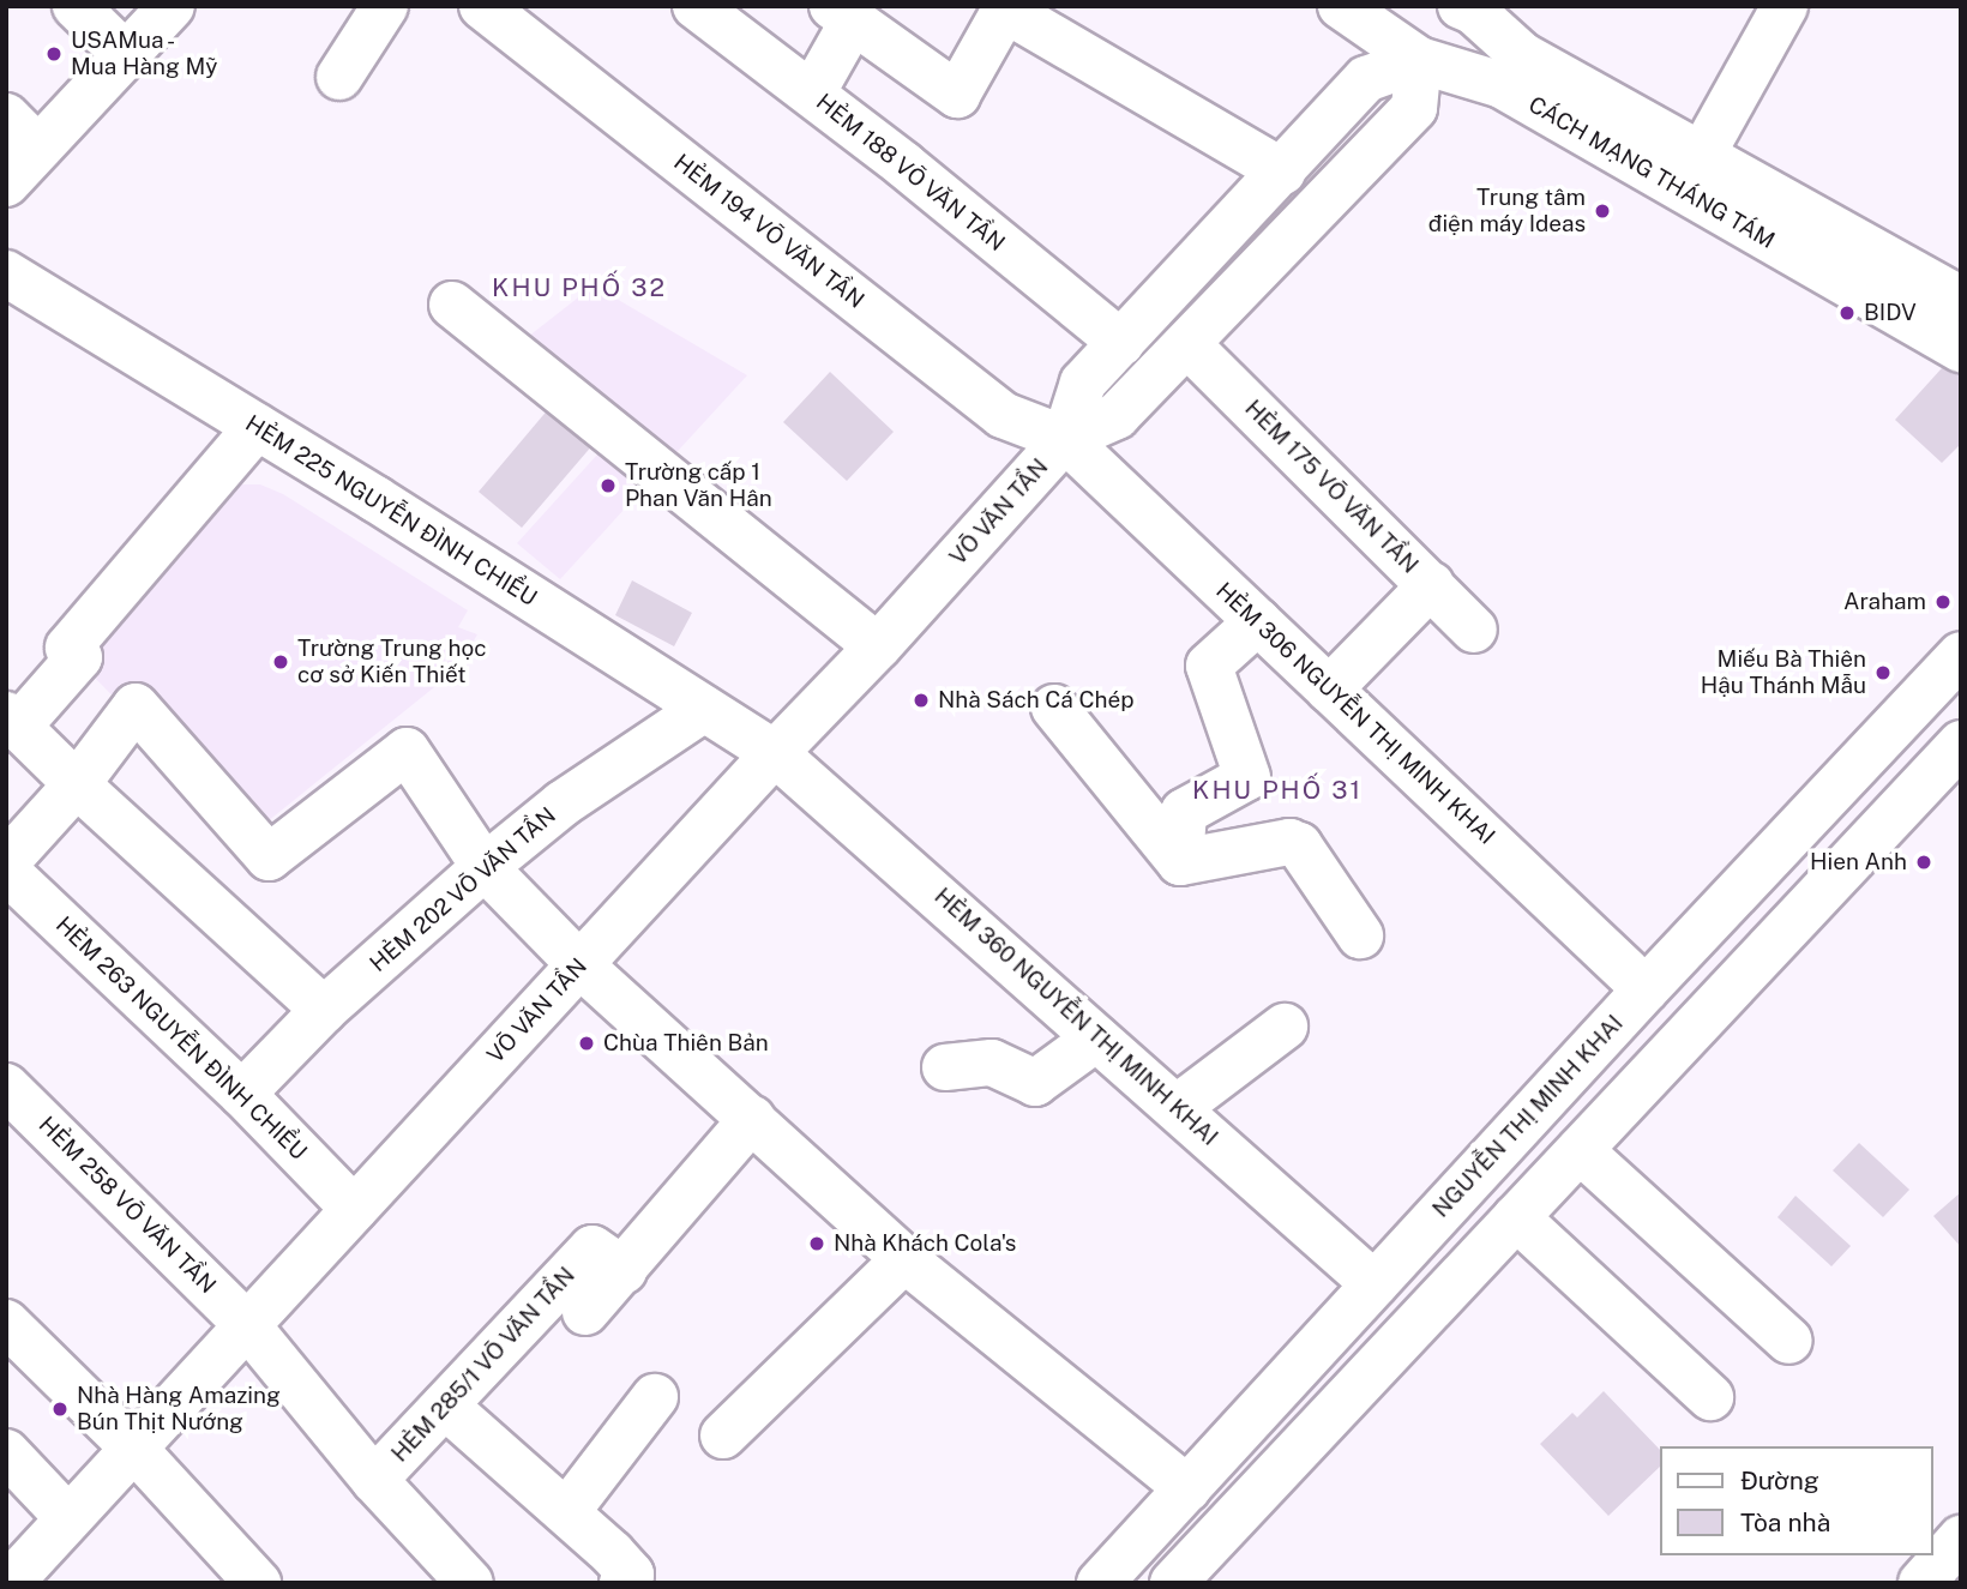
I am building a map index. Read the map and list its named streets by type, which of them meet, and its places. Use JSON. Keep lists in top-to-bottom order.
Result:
{
  "streets": {
    "street": [
      "HẺM 188 VÕ VĂN TẦN",
      "CÁCH MẠNG THÁNG TÁM",
      "HẺM 194 VÕ VĂN TẦN",
      "HẺM 175 VÕ VĂN TẦN",
      "HẺM 225 NGUYỄN ÐÌNH CHIỂU",
      "VÕ VĂN TẦN",
      "HẺM 306 NGUYỄN THỊ MINH KHAI",
      "HẺM 202 VÕ VĂN TẦN",
      "HẺM 360 NGUYỄN THỊ MINH KHAI",
      "HẺM 263 NGUYỄN ÐÌNH CHIỂU",
      "NGUYỄN THỊ MINH KHAI",
      "HẺM 258 VÕ VĂN TẦN",
      "HẺM 285/1 VÕ VĂN TẦN"
    ]
  },
  "crossings": [
    ["HẺM 188 VÕ VĂN TẦN", "VÕ VĂN TẦN"],
    ["CÁCH MẠNG THÁNG TÁM", "VÕ VĂN TẦN"],
    ["HẺM 194 VÕ VĂN TẦN", "VÕ VĂN TẦN"],
    ["HẺM 194 VÕ VĂN TẦN", "HẺM 306 NGUYỄN THỊ MINH KHAI"],
    ["HẺM 175 VÕ VĂN TẦN", "VÕ VĂN TẦN"],
    ["HẺM 225 NGUYỄN ÐÌNH CHIỂU", "VÕ VĂN TẦN"],
    ["HẺM 225 NGUYỄN ÐÌNH CHIỂU", "HẺM 202 VÕ VĂN TẦN"],
    ["HẺM 225 NGUYỄN ÐÌNH CHIỂU", "HẺM 360 NGUYỄN THỊ MINH KHAI"],
    ["VÕ VĂN TẦN", "HẺM 306 NGUYỄN THỊ MINH KHAI"],
    ["VÕ VĂN TẦN", "HẺM 360 NGUYỄN THỊ MINH KHAI"],
    ["VÕ VĂN TẦN", "HẺM 263 NGUYỄN ÐÌNH CHIỂU"],
    ["VÕ VĂN TẦN", "HẺM 258 VÕ VĂN TẦN"],
    ["HẺM 306 NGUYỄN THỊ MINH KHAI", "NGUYỄN THỊ MINH KHAI"],
    ["HẺM 202 VÕ VĂN TẦN", "HẺM 263 NGUYỄN ÐÌNH CHIỂU"],
    ["HẺM 360 NGUYỄN THỊ MINH KHAI", "NGUYỄN THỊ MINH KHAI"],
    ["HẺM 258 VÕ VĂN TẦN", "HẺM 285/1 VÕ VĂN TẦN"]
  ],
  "districts": ["KHU PHỐ 32", "KHU PHỐ 31"],
  "places": [
    "USAMua - Mua Hàng Mỹ",
    "Trung tâm điện máy Ideas",
    "BIDV",
    "Trường cấp 1 Phan Văn Hân",
    "Araham",
    "Trường Trung học cơ sở Kiến Thiết",
    "Miếu Bà Thiên Hậu Thánh Mẫu",
    "Nhà Sách Cá Chép",
    "Hien Anh",
    "Chùa Thiên Bản",
    "Nhà Khách Cola's",
    "Nhà Hàng Amazing Bún Thịt Nướng"
  ],
  "legend": ["Đường", "Tòa nhà"]
}
